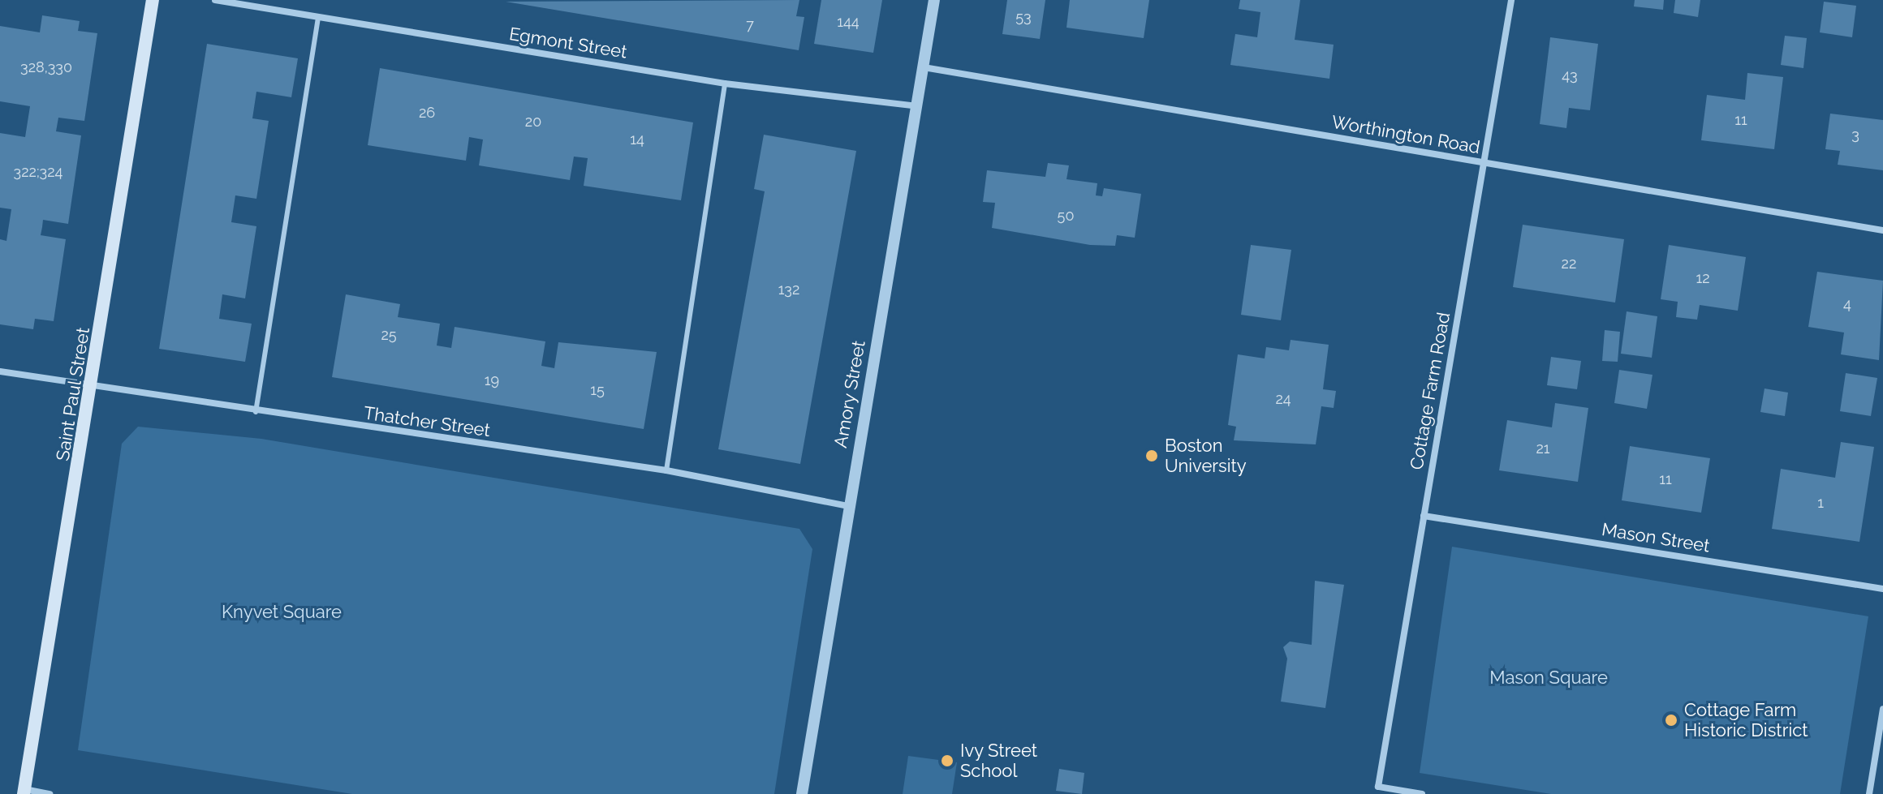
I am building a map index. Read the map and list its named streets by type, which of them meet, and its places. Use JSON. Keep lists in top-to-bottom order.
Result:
{
  "streets": {
    "main road": ["Saint Paul Street"],
    "street": [
      "Egmont Street",
      "Worthington Road",
      "Cottage Farm Road",
      "Amory Street",
      "Thatcher Street",
      "Mason Street"
    ]
  },
  "crossings": [
    ["Egmont Street", "Amory Street"],
    ["Worthington Road", "Cottage Farm Road"],
    ["Worthington Road", "Amory Street"],
    ["Cottage Farm Road", "Mason Street"],
    ["Saint Paul Street", "Thatcher Street"],
    ["Amory Street", "Thatcher Street"]
  ],
  "parks": ["Knyvet Square", "Mason Square"],
  "places": ["Boston University", "Cottage Farm Historic District", "Ivy Street School"],
  "house_numbers": [
    "53",
    "144",
    "7",
    "328,330",
    "43",
    "26",
    "11",
    "20",
    "3",
    "14",
    "322;324",
    "50",
    "22",
    "12",
    "132",
    "4",
    "25",
    "19",
    "15",
    "24",
    "21",
    "11",
    "1"
  ]
}
